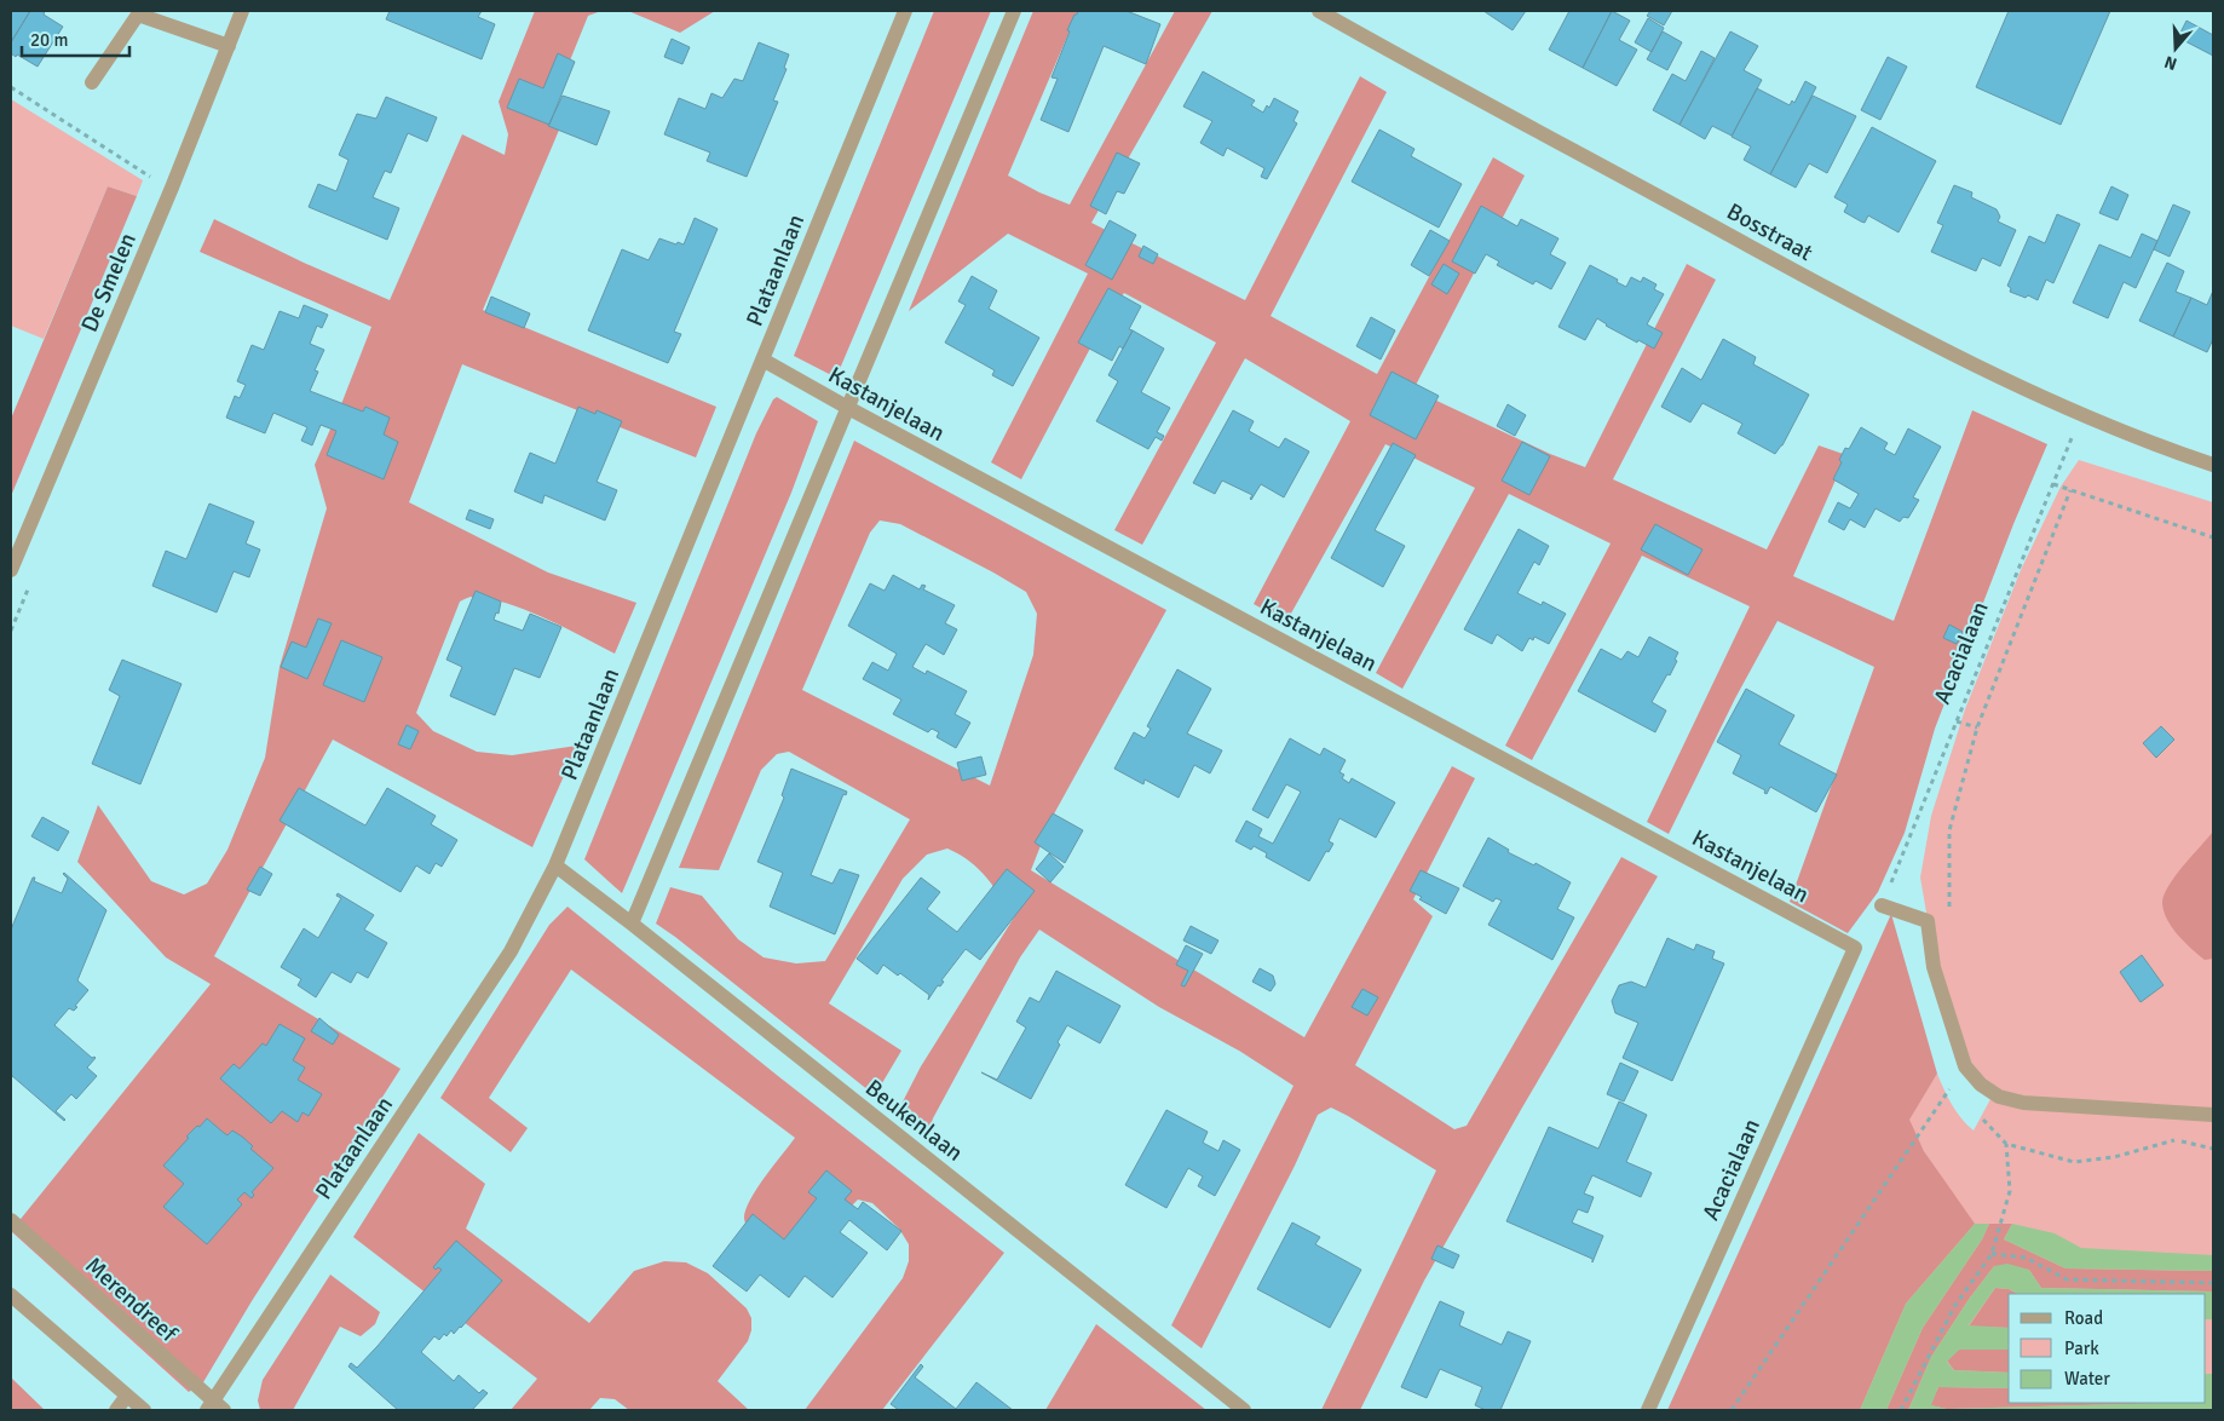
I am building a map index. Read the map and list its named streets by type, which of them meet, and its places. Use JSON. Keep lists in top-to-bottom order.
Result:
{
  "streets": {
    "street": [
      "Bosstraat",
      "Plataanlaan",
      "De Smelen",
      "Kastanjelaan",
      "Acacialaan",
      "Beukenlaan",
      "Merendreef"
    ]
  },
  "crossings": [
    ["Bosstraat", "Acacialaan"],
    ["Plataanlaan", "Kastanjelaan"],
    ["Plataanlaan", "Beukenlaan"],
    ["Plataanlaan", "Merendreef"],
    ["Kastanjelaan", "Acacialaan"]
  ],
  "legend": ["Road", "Park", "Water"],
  "scale_bar": "20 m",
  "north": "bottom"
}
